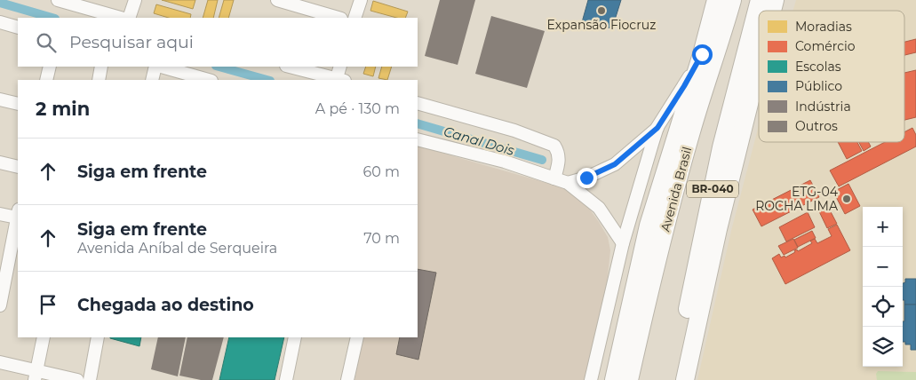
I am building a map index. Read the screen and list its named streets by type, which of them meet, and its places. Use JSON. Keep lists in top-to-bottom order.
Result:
{
  "streets": {
    "highway": ["Avenida Brasil", "BR-040"]
  },
  "water": ["Canal Dois"],
  "places": ["Expansão Fiocruz", "ETG-04 ROCHA LIMA"],
  "legend": [
    "Moradias",
    "Comércio",
    "Escolas",
    "Público",
    "Indústria",
    "Outros"
  ],
  "page": {
    "search": "Pesquisar aqui",
    "heading": ["2 min", "A pé · 130 m"],
    "list": [
      ["Siga em frente", "60 m"],
      ["Siga em frente", "Avenida Aníbal de Serqueira", "70 m"],
      "Chegada ao destino"
    ],
    "map_buttons": ["+", "−"]
  }
}
